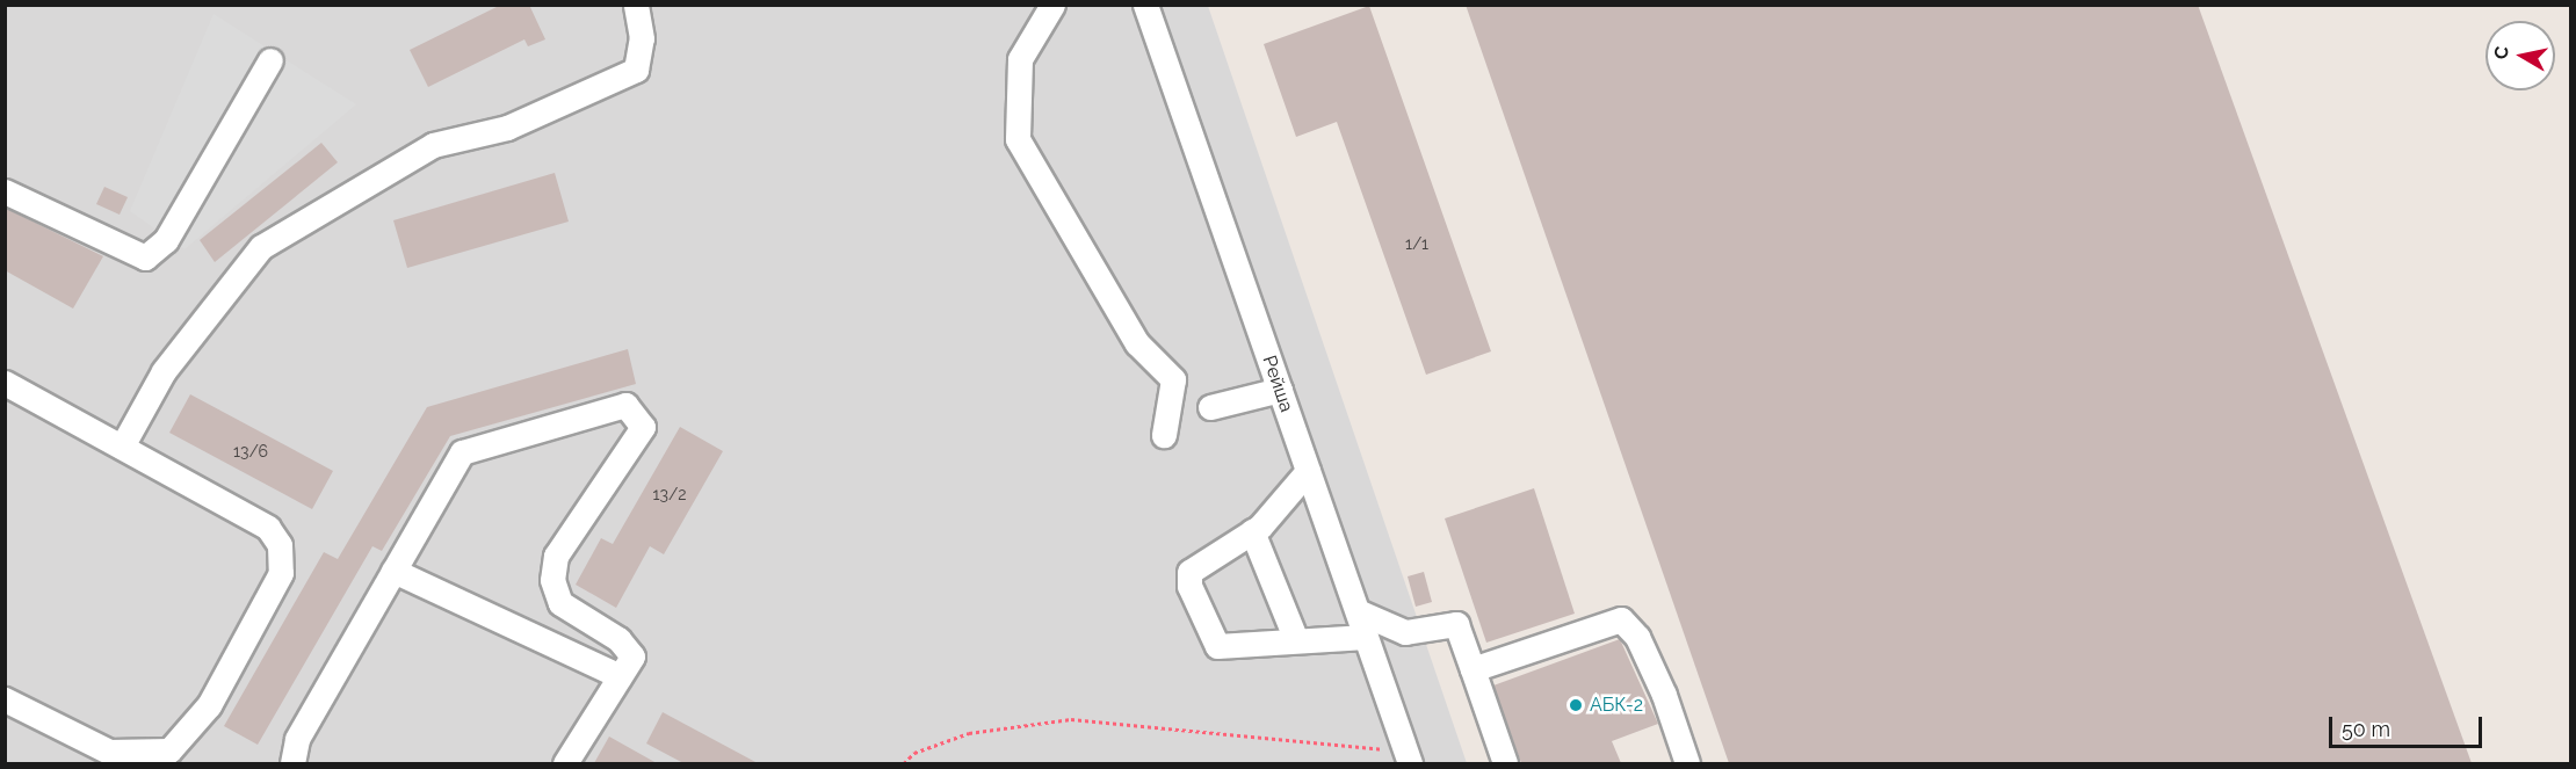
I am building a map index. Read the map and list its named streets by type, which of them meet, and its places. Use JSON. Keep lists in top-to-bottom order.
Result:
{
  "streets": {
    "street": ["Рейша"]
  },
  "places": ["АБК-2"],
  "house_numbers": ["1/1", "13/6", "13/2"],
  "scale_bar": "50 m",
  "north": "left"
}
